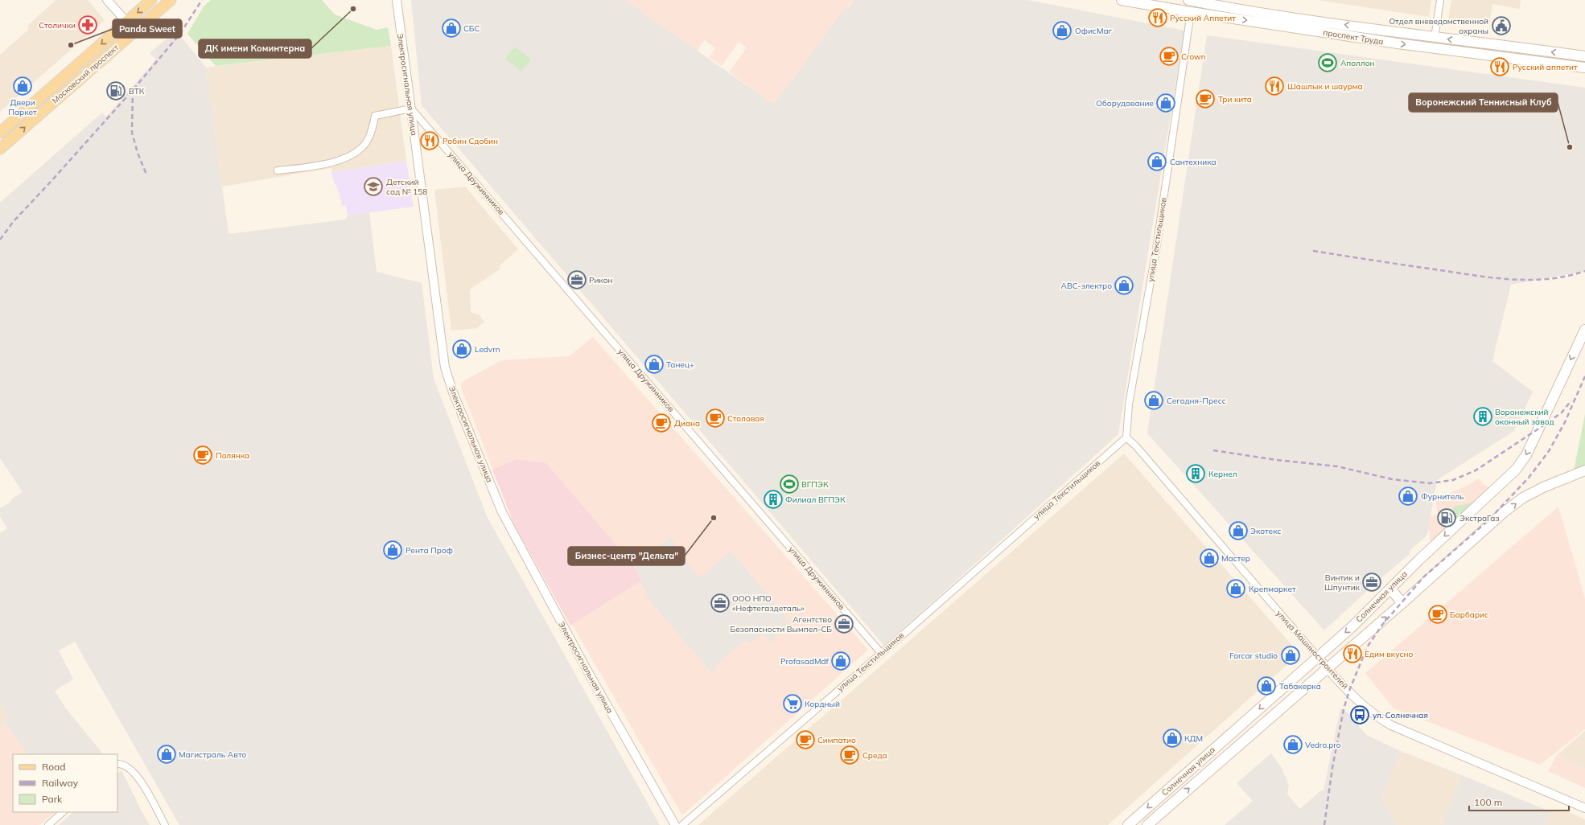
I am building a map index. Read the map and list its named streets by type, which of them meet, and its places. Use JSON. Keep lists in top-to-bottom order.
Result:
{
  "streets": {
    "main road": ["проспект Труда", "Московский проспект", "Солнечная улица"],
    "street": [
      "Электросигнальная улица",
      "улица Дружинников",
      "улица Текстильщиков",
      "улица Машиностроителей"
    ]
  },
  "crossings": [
    ["проспект Труда", "улица Текстильщиков"],
    ["Электросигнальная улица", "улица Дружинников"],
    ["улица Дружинников", "улица Текстильщиков"],
    ["улица Текстильщиков", "улица Машиностроителей"],
    ["Солнечная улица", "улица Машиностроителей"]
  ],
  "places": {
    "other": [
      "ДК имени Коминтерна",
      "Panda Sweet",
      "Воронежский Теннисный Клуб",
      "Бизнес-центр \"Дельта\""
    ],
    "restaurant": [
      "Русский Аппетит",
      "Русский аппетит",
      "Шашлык и шаурма",
      "Робин Сдобин",
      "Едим вкусно"
    ],
    "pharmacy": ["Столички"],
    "public building": ["Отдел вневедомственной охраны"],
    "shop": [
      "СБС",
      "ОфисМаг",
      "Двери Паркет",
      "Оборудование",
      "Сантехника",
      "АВС-электро",
      "Ledvrn",
      "Танец+",
      "Сегодня-Пресс",
      "Фурнитель",
      "Экотекс",
      "Рента Проф",
      "Мастер",
      "Крепмаркет",
      "Forcar studio",
      "ProfasadMdf",
      "Табакерка",
      "КДМ",
      "Vedro.pro",
      "Магистраль Авто"
    ],
    "cafe": [
      "Crown",
      "Три кита",
      "Столовая",
      "Диана",
      "Полянка",
      "Барбарис",
      "Симпатио",
      "Среда"
    ],
    "sports": ["Аполлон", "ВГПЭК"],
    "fuel station": ["ВТК", "ЭкстраГаз"],
    "school or university": ["Детский сад № 158"],
    "office": [
      "Рикон",
      "Винтик и Шпунтик",
      "ООО НПО «Нефтегаздеталь»",
      "Агентство Безопасности Вымпел-СБ"
    ],
    "building": ["Воронежский оконный завод", "Кернел", "Филиал ВГПЭК"],
    "supermarket": ["Кордный"],
    "bus stop": ["ул. Солнечная"]
  },
  "legend": ["Road", "Railway", "Park"],
  "scale_bar": "100 m"
}
